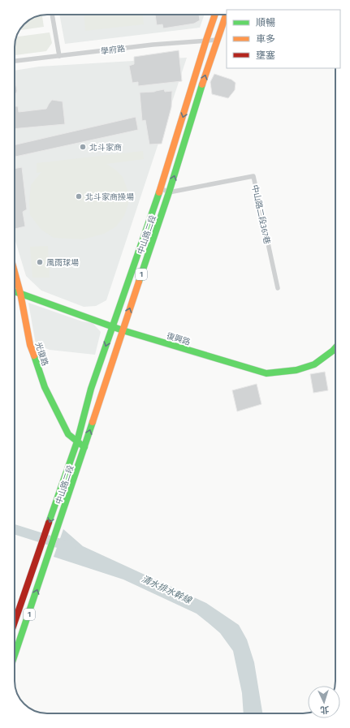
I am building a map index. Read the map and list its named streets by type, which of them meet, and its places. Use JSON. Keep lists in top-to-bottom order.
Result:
{
  "streets": {
    "main road": [
      "中山路二段",
      "1",
      "復興路",
      "光復路"
    ],
    "street": ["學府路", "中山路二段367巷"]
  },
  "crossings": [
    ["學府路", "中山路二段"],
    ["中山路二段367巷", "中山路二段"],
    ["中山路二段", "復興路"],
    ["中山路二段", "光復路"],
    ["復興路", "光復路"]
  ],
  "water": ["清水排水幹線"],
  "places": ["北斗家商", "北斗家商操場", "風雨球場"],
  "legend": ["順暢", "車多", "壅塞"],
  "north": "bottom"
}
